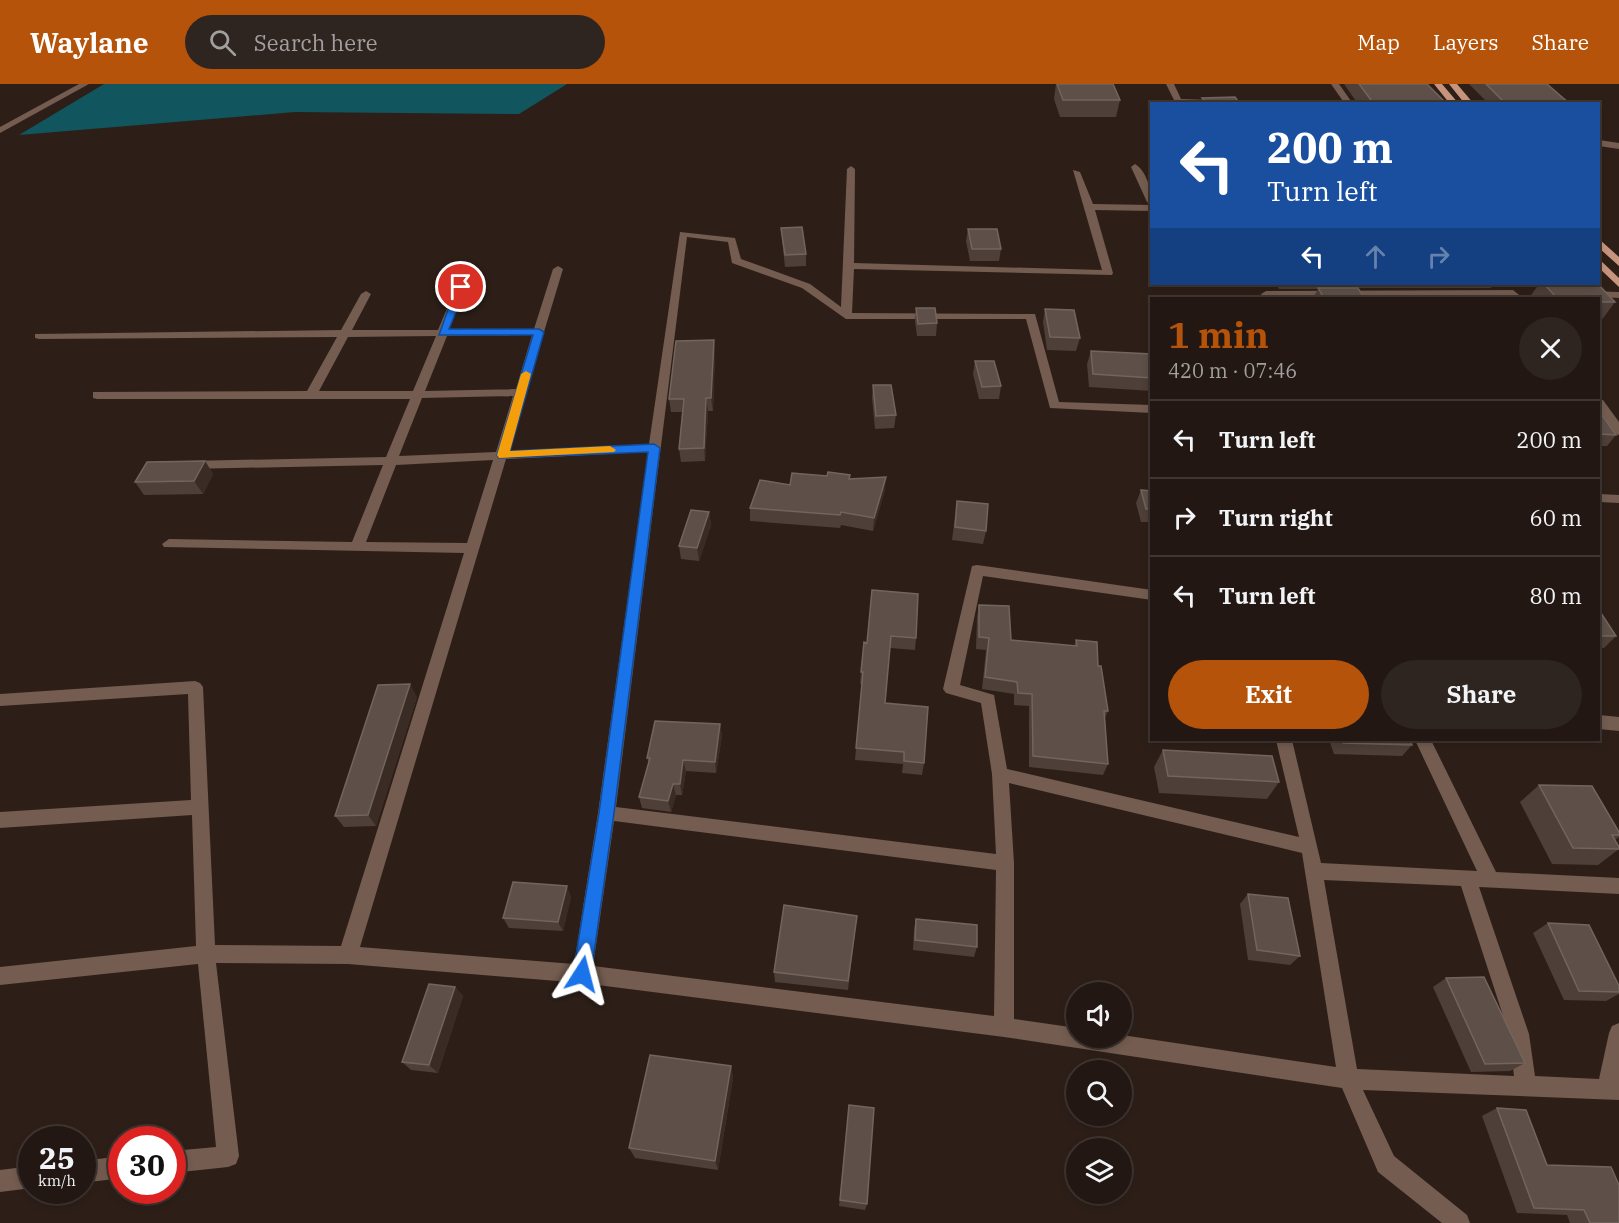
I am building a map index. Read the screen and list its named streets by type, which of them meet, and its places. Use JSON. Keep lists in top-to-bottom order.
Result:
{
  "page": {
    "header": "Waylane",
    "search": "Search here",
    "nav": ["Map", "Layers", "Share"],
    "turn": ["200 m", "Turn left"],
    "heading": ["1 min", "420 m · 07:46"],
    "list": [
      {
        "name": "Turn left",
        "value": "200 m"
      },
      {
        "name": "Turn right",
        "value": "60 m"
      },
      {
        "name": "Turn left",
        "value": "80 m"
      }
    ],
    "buttons": ["Exit", "Share"],
    "speed": "25 km/h",
    "limit": "30"
  }
}
